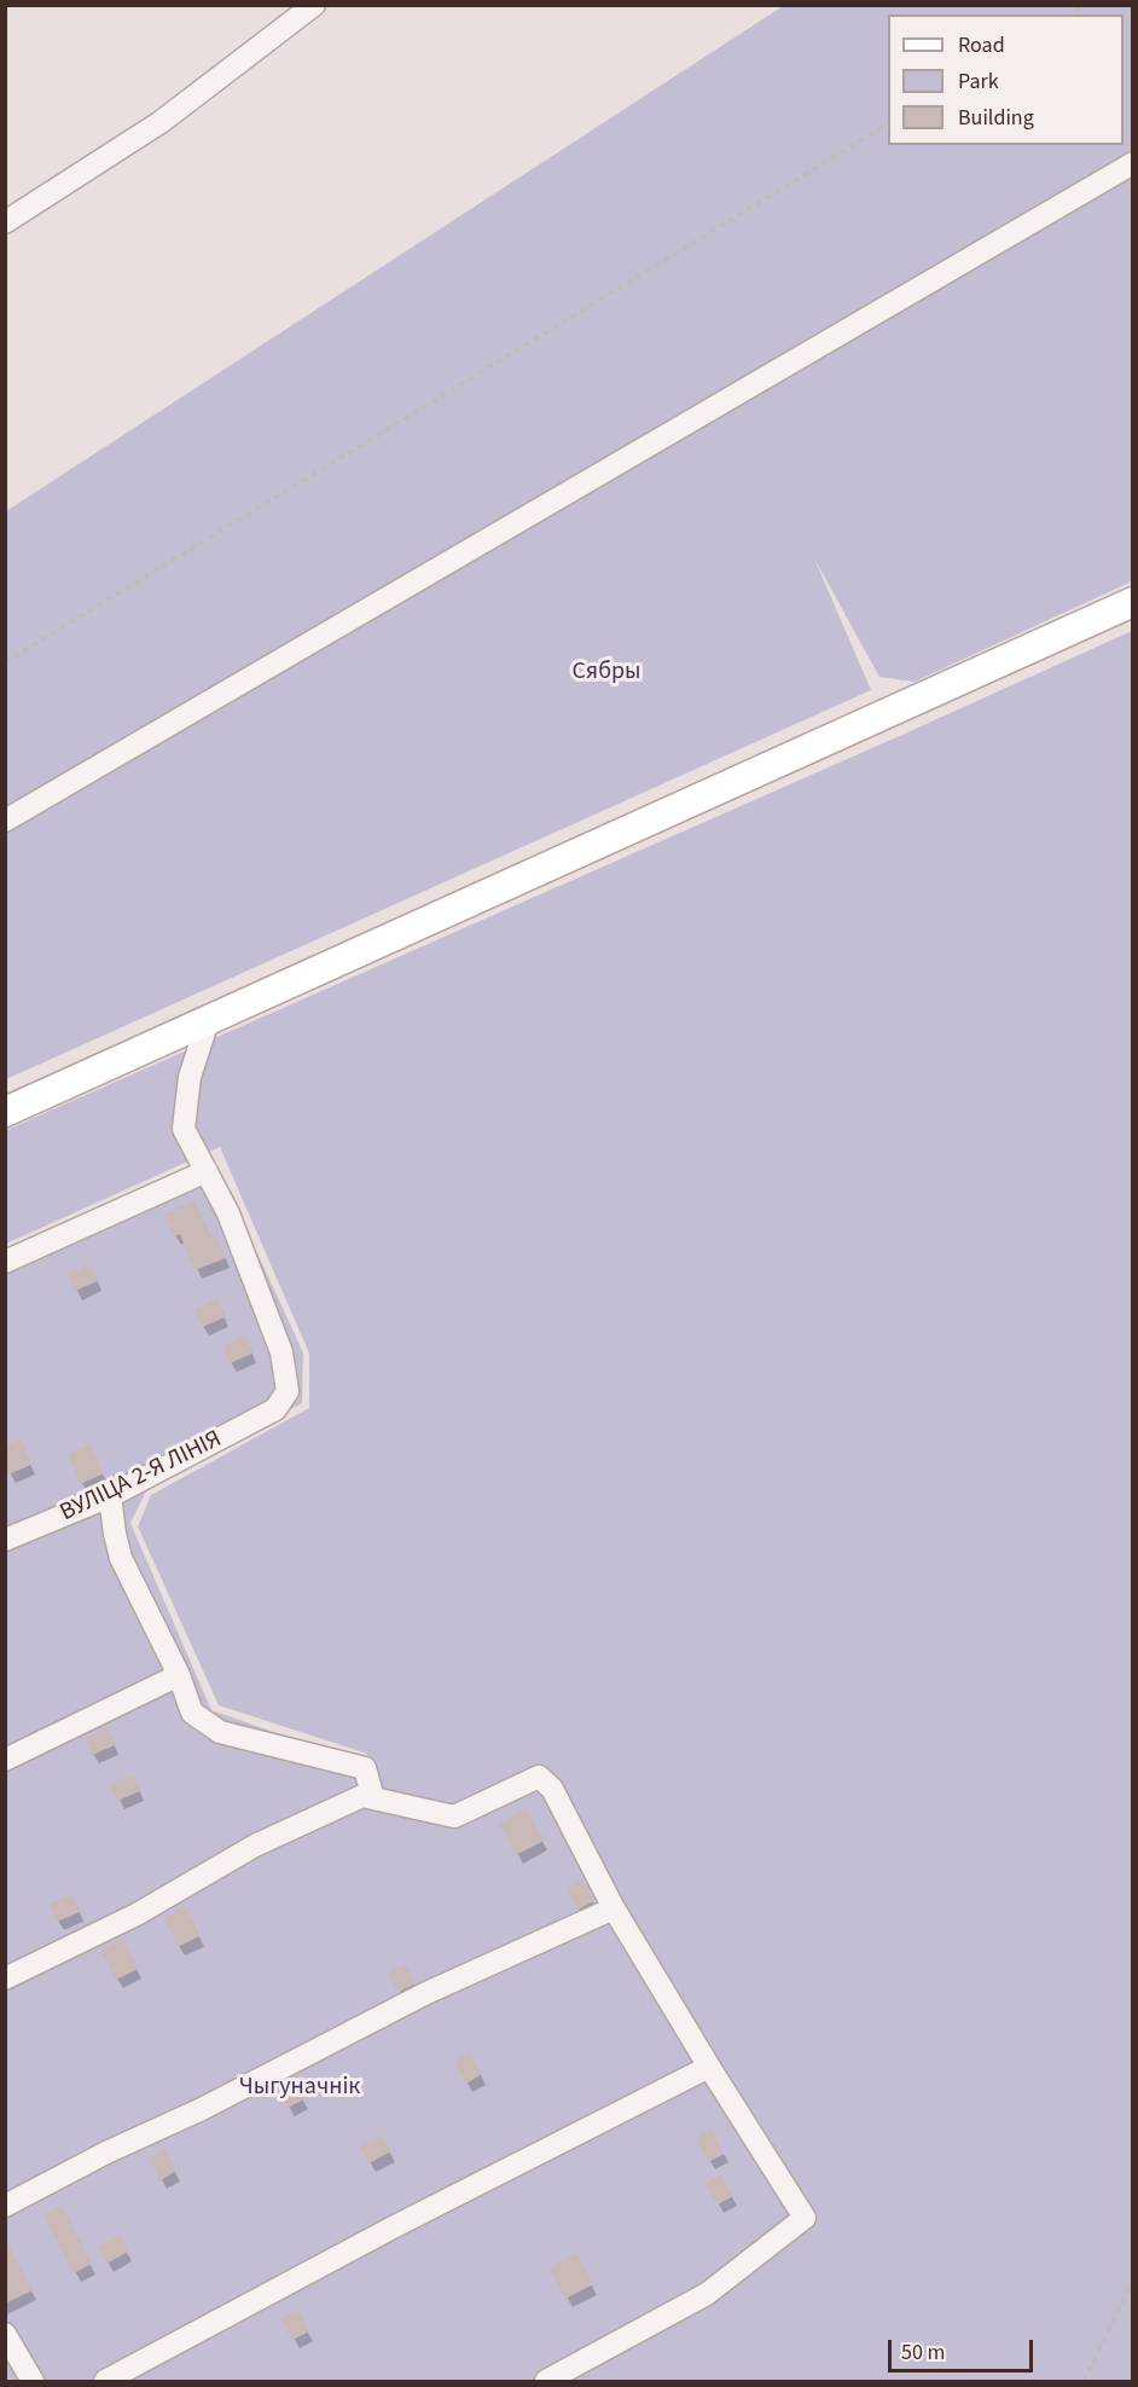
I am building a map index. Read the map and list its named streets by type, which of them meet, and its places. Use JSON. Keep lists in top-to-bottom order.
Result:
{
  "streets": {
    "lane": ["ВУЛІЦА 2-Я ЛІНІЯ"]
  },
  "parks": ["Сябры", "Чыгуначнік"],
  "legend": ["Road", "Park", "Building"],
  "scale_bar": "50 m"
}
